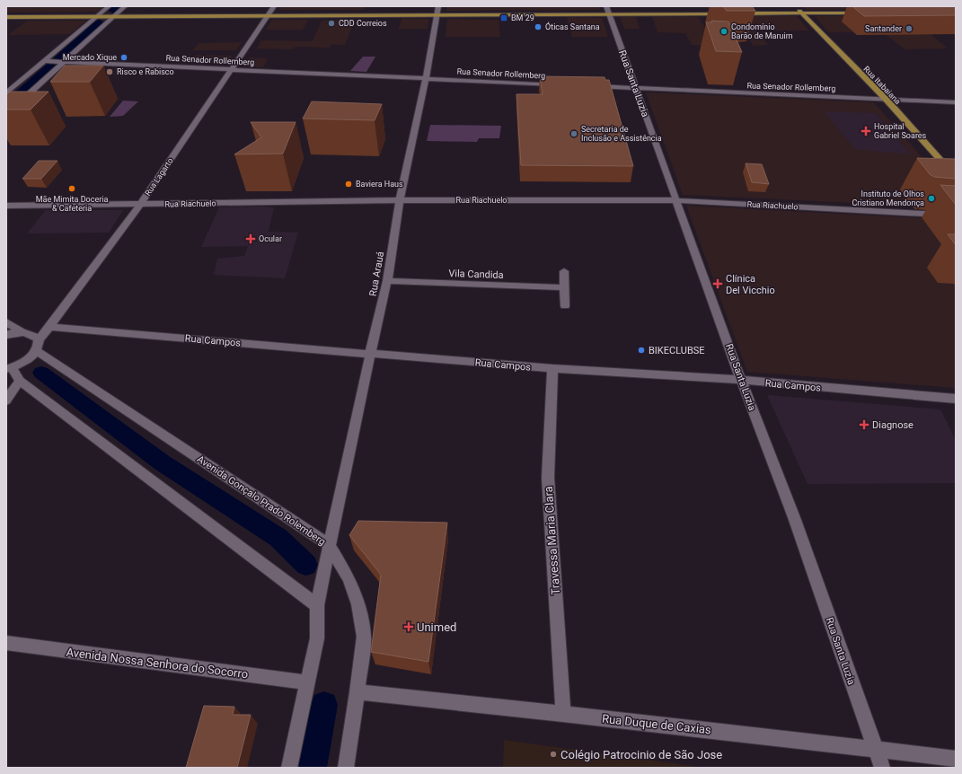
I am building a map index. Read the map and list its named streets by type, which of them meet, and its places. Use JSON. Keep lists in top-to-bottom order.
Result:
{
  "streets": {
    "main road": ["Rua Itabaiana"],
    "street": [
      "Rua Senador Rollemberg",
      "Rua Santa Luzia",
      "Rua Lagarto",
      "Rua Riachuelo",
      "Rua Arauá",
      "Vila Candida",
      "Rua Campos",
      "Avenida Gonçalo Prado Rolemberg",
      "Travessa Maria Clara",
      "Avenida Nossa Senhora do Socorro",
      "Rua Duque de Caxias"
    ]
  },
  "crossings": [
    ["Rua Senador Rollemberg", "Rua Santa Luzia"],
    ["Rua Senador Rollemberg", "Rua Itabaiana"],
    ["Rua Senador Rollemberg", "Rua Lagarto"],
    ["Rua Senador Rollemberg", "Rua Arauá"],
    ["Rua Santa Luzia", "Rua Riachuelo"],
    ["Rua Santa Luzia", "Rua Campos"],
    ["Rua Santa Luzia", "Rua Duque de Caxias"],
    ["Rua Lagarto", "Rua Riachuelo"],
    ["Rua Lagarto", "Rua Campos"],
    ["Rua Lagarto", "Avenida Gonçalo Prado Rolemberg"],
    ["Rua Riachuelo", "Rua Arauá"],
    ["Rua Arauá", "Vila Candida"],
    ["Rua Arauá", "Rua Campos"],
    ["Rua Arauá", "Avenida Gonçalo Prado Rolemberg"],
    ["Rua Campos", "Travessa Maria Clara"],
    ["Avenida Gonçalo Prado Rolemberg", "Rua Duque de Caxias"],
    ["Travessa Maria Clara", "Rua Duque de Caxias"]
  ],
  "places": {
    "transit": ["BM 29"],
    "other": [
      "CDD Correios",
      "Óticas Santana",
      "Santander",
      "Condomínio Barão de Maruim",
      "Mercado Xique",
      "Risco e Rabisco",
      "Secretaria de Inclusão e Assistência",
      "Baviera Haus",
      "Mãe Mimita Doceria & Cafeteria",
      "Instituto de Olhos Cristiano Mendonça",
      "BIKECLUBSE",
      "Colégio Patrocinio de São Jose"
    ],
    "health": [
      "Hospital Gabriel Soares",
      "Ocular",
      "Clínica Del Vicchio",
      "Diagnose",
      "Unimed"
    ]
  }
}
